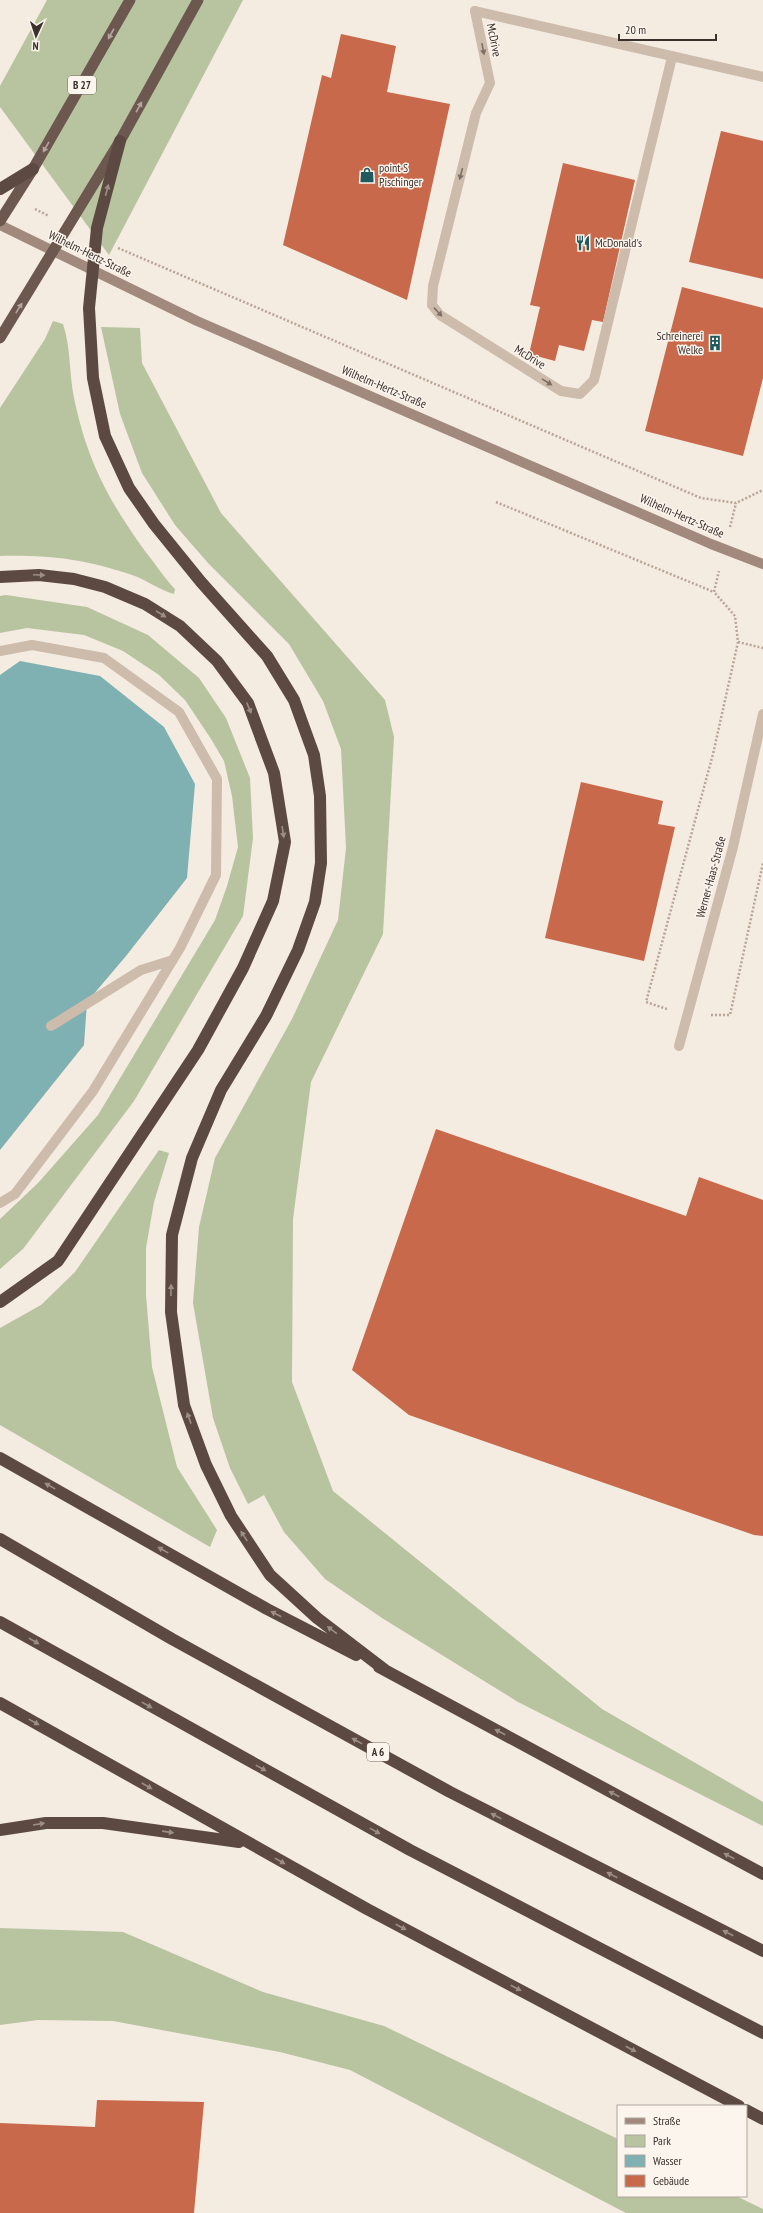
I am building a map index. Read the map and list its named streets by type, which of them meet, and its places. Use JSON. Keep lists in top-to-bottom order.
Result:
{
  "streets": {
    "highway": ["B 27", "A 6"],
    "main road": ["Wilhelm-Hertz-Straße"],
    "street": ["McDrive", "Werner-Haas-Straße"]
  },
  "places": {
    "shop": ["point S Pischinger"],
    "restaurant": ["McDonald's"],
    "building": ["Schreinerei Welke"]
  },
  "legend": [
    "Straße",
    "Park",
    "Wasser",
    "Gebäude"
  ],
  "scale_bar": "20 m",
  "north": "bottom"
}
